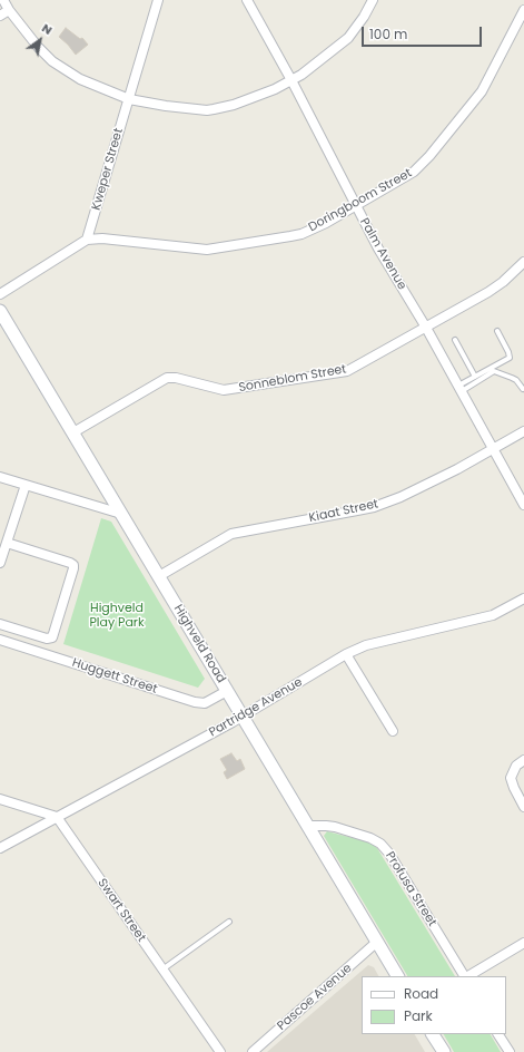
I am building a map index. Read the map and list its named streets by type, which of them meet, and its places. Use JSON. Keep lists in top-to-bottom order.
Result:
{
  "streets": {
    "street": [
      "Kweper Street",
      "Doringboom Street",
      "Palm Avenue",
      "Sonneblom Street",
      "Kiaat Street",
      "Highveld Road",
      "Huggett Street",
      "Partridge Avenue",
      "Profusa Street",
      "Swart Street",
      "Pascoe Avenue"
    ]
  },
  "crossings": [
    ["Kweper Street", "Doringboom Street"],
    ["Doringboom Street", "Palm Avenue"],
    ["Palm Avenue", "Sonneblom Street"],
    ["Palm Avenue", "Kiaat Street"],
    ["Sonneblom Street", "Highveld Road"],
    ["Kiaat Street", "Highveld Road"],
    ["Highveld Road", "Huggett Street"],
    ["Highveld Road", "Partridge Avenue"],
    ["Highveld Road", "Profusa Street"],
    ["Highveld Road", "Pascoe Avenue"],
    ["Partridge Avenue", "Swart Street"]
  ],
  "parks": ["Highveld Play Park"],
  "legend": ["Road", "Park"],
  "scale_bar": "100 m",
  "north": "top right"
}
